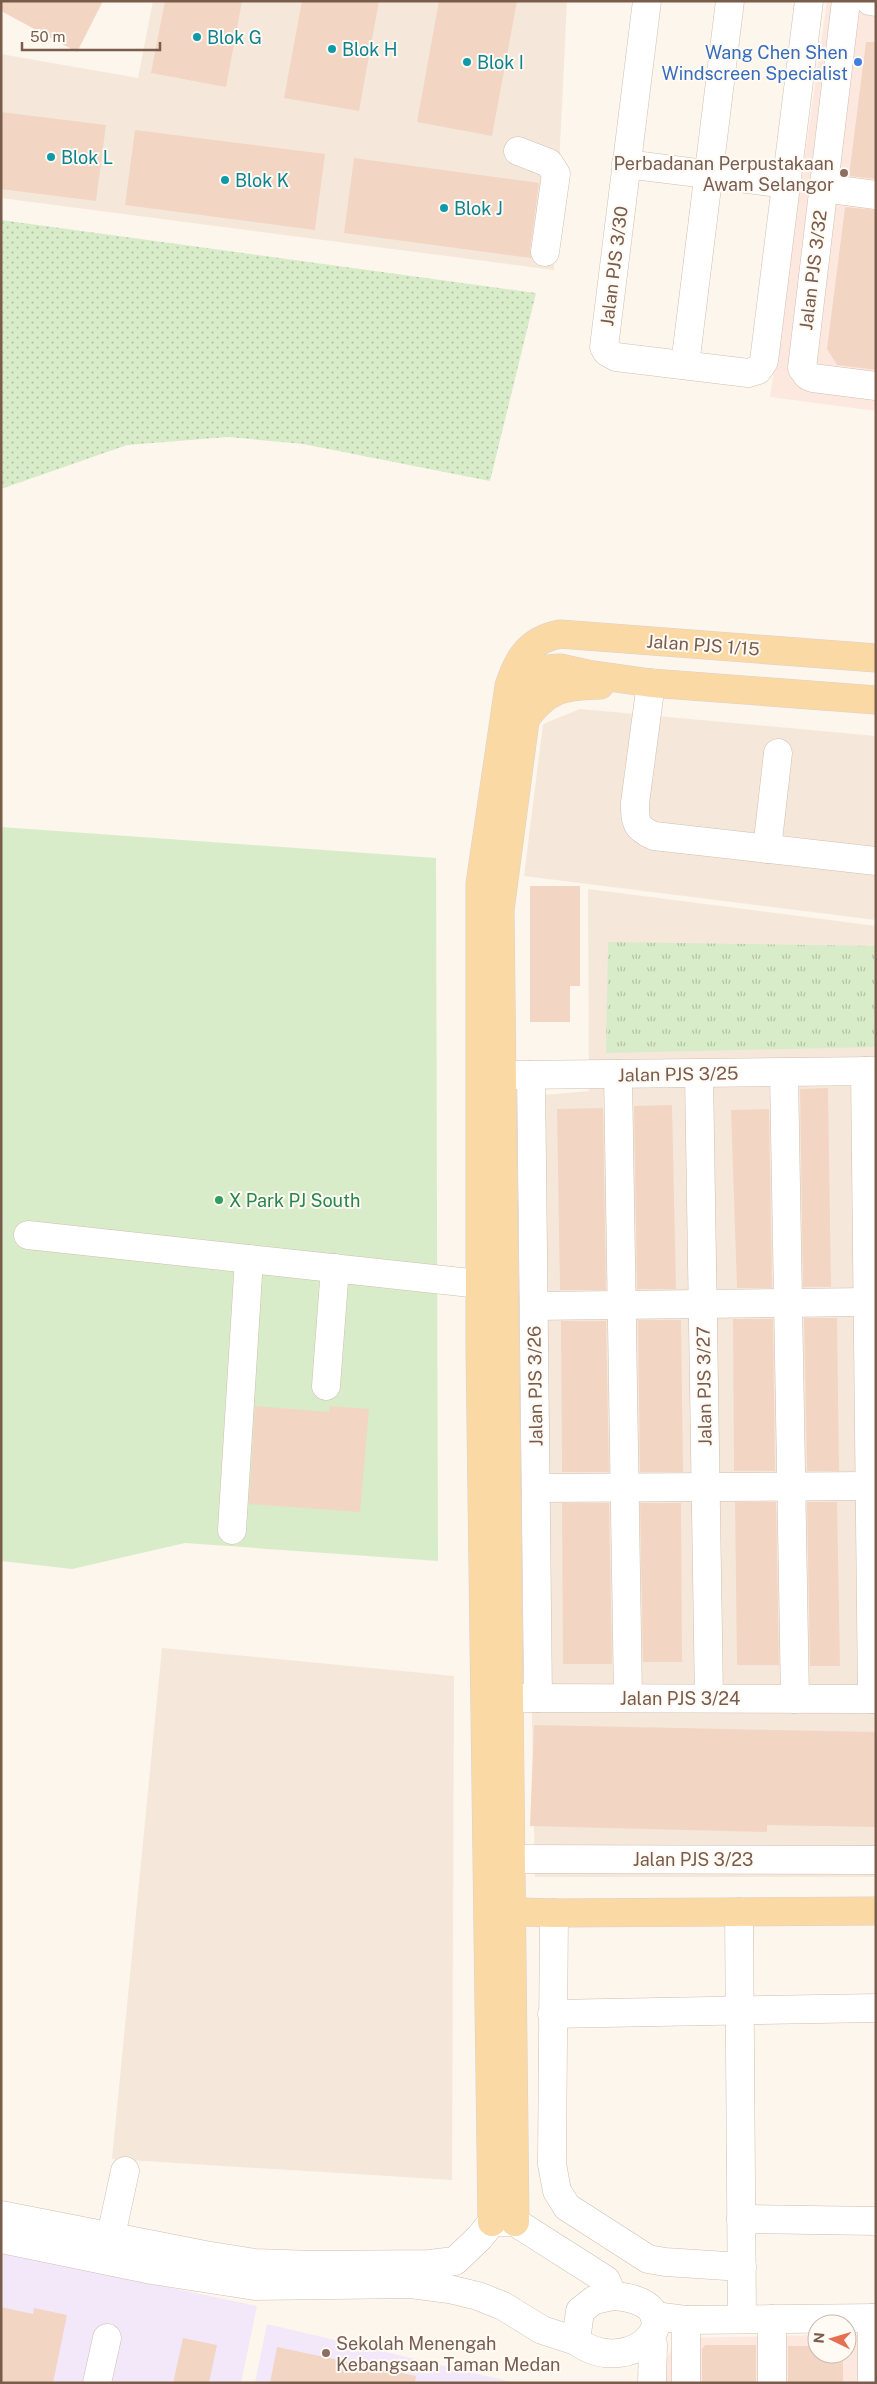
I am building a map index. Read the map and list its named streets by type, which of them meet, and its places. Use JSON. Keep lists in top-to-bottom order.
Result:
{
  "streets": {
    "main road": ["Jalan PJS 1/15"],
    "street": [
      "Jalan PJS 3/30",
      "Jalan PJS 3/32",
      "Jalan PJS 3/25",
      "Jalan PJS 3/26",
      "Jalan PJS 3/27",
      "Jalan PJS 3/24",
      "Jalan PJS 3/23"
    ]
  },
  "crossings": [
    ["Jalan PJS 3/25", "Jalan PJS 3/26"],
    ["Jalan PJS 3/25", "Jalan PJS 3/27"],
    ["Jalan PJS 3/26", "Jalan PJS 3/24"],
    ["Jalan PJS 3/27", "Jalan PJS 3/24"]
  ],
  "places": [
    "Blok G",
    "Blok H",
    "Blok I",
    "Wang Chen Shen Windscreen Specialist",
    "Blok L",
    "Perbadanan Perpustakaan Awam Selangor",
    "Blok K",
    "Blok J",
    "X Park PJ South",
    "Sekolah Menengah Kebangsaan Taman Medan"
  ],
  "scale_bar": "50 m",
  "north": "left"
}
